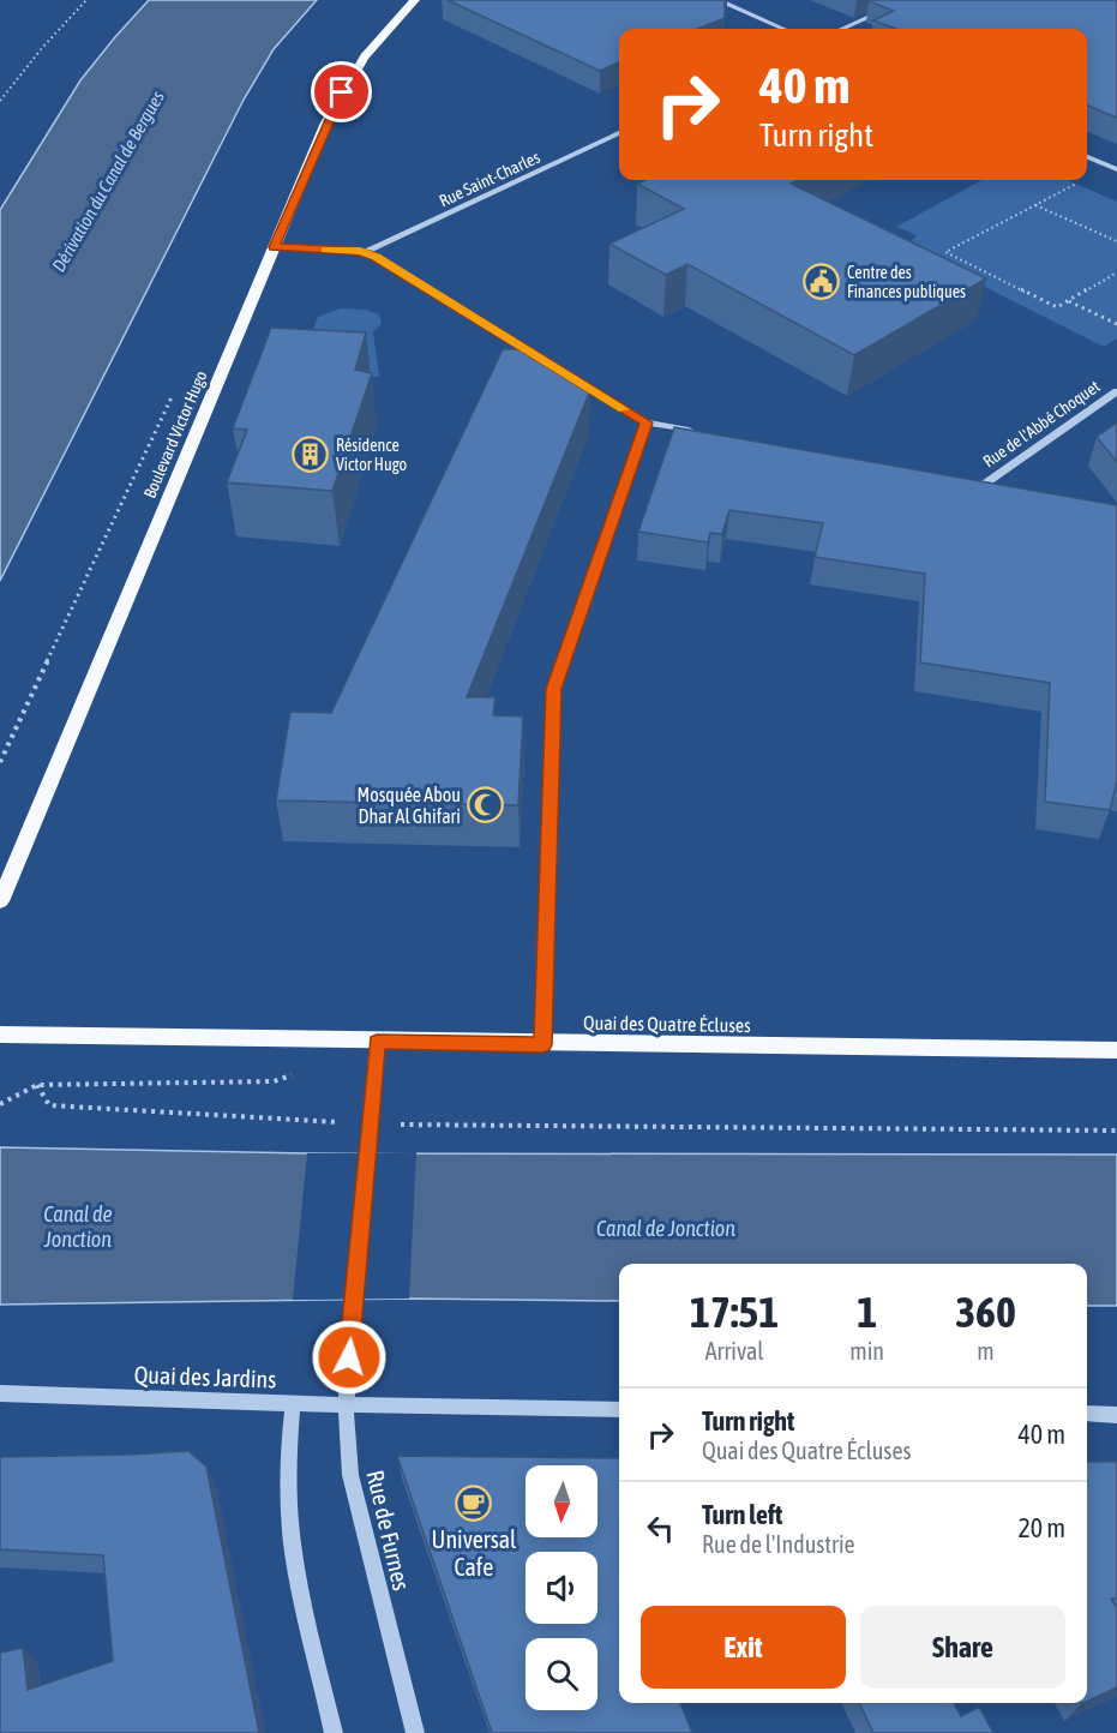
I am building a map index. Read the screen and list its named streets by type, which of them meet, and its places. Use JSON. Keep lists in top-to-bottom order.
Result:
{
  "streets": {
    "main road": ["Boulevard Victor Hugo", "Quai des Quatre Écluses"],
    "street": [
      "Rue Saint-Charles",
      "Rue de l'Abbé Choquet",
      "Quai des Jardins",
      "Rue de Furnes"
    ]
  },
  "crossings": [
    ["Quai des Quatre Écluses", "Rue de Furnes"],
    ["Quai des Jardins", "Rue de Furnes"]
  ],
  "water": ["Dérivation du Canal de Bergues", "Canal de Jonction"],
  "places": {
    "public building": ["Centre des Finances publiques"],
    "building": ["Résidence Victor Hugo"],
    "mosque": ["Mosquée Abou Dhar Al Ghifari"],
    "cafe": ["Universal Cafe"]
  },
  "north": "bottom",
  "page": {
    "turn": ["40 m", "Turn right"],
    "eta": [
      "17:51",
      "Arrival",
      "1",
      "min",
      "360",
      "m"
    ],
    "list": [
      {
        "name": "Turn right",
        "note": "Quai des Quatre Écluses",
        "value": "40 m"
      },
      {
        "name": "Turn left",
        "note": "Rue de l'Industrie",
        "value": "20 m"
      }
    ],
    "buttons": ["Exit", "Share"]
  }
}
